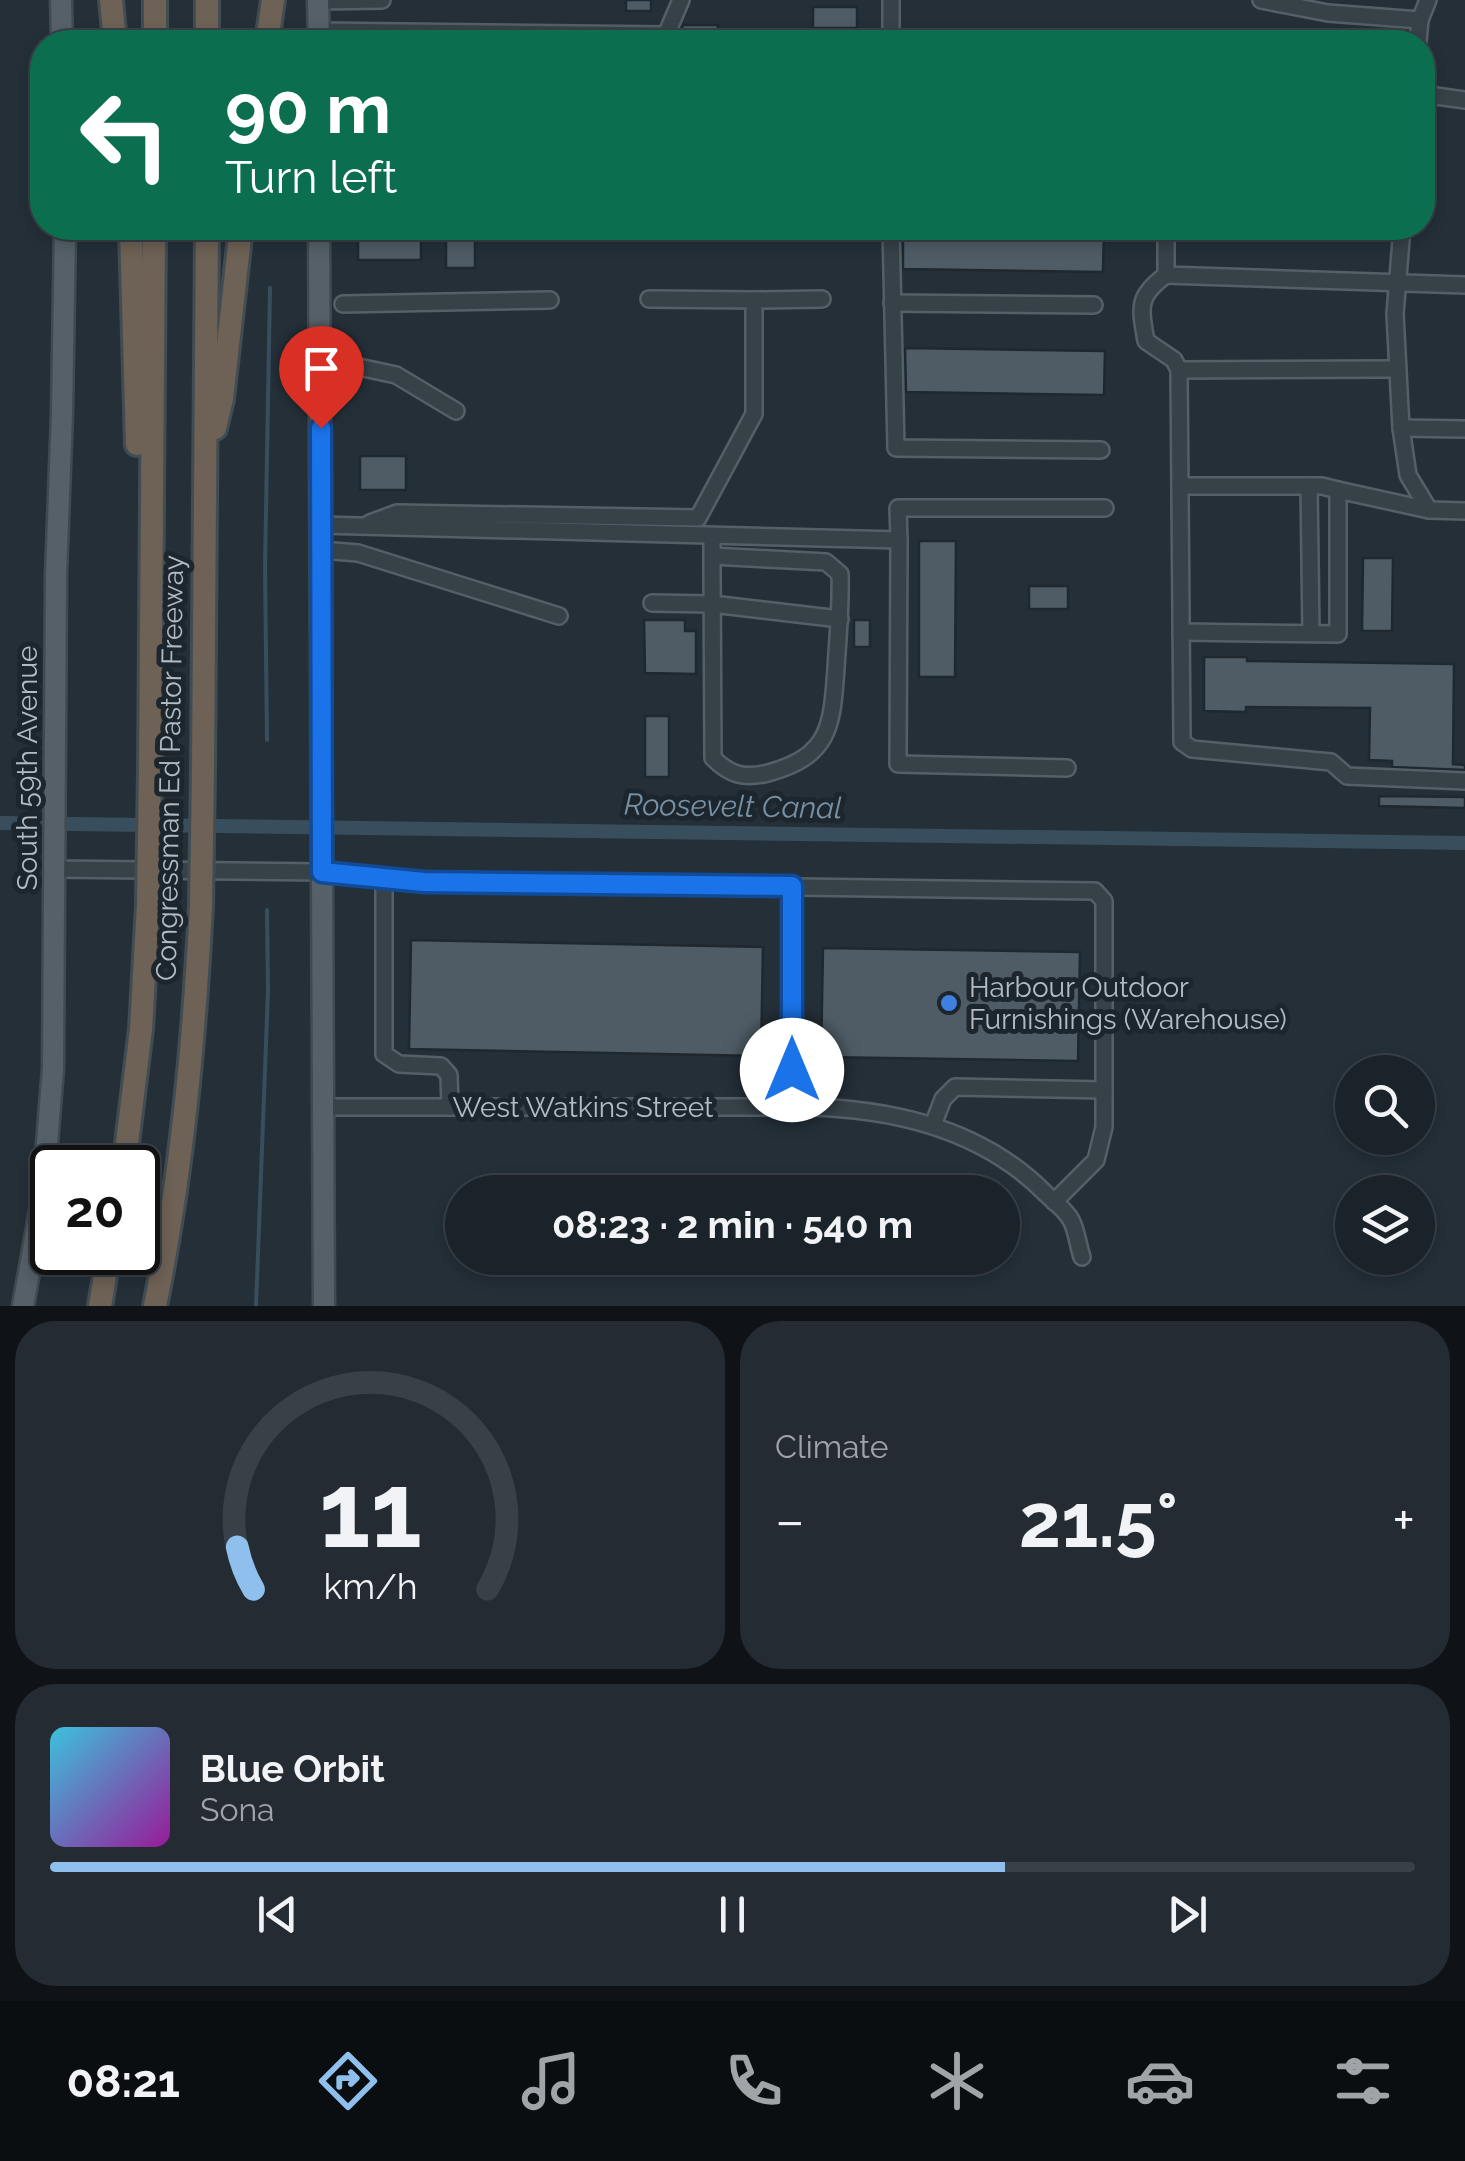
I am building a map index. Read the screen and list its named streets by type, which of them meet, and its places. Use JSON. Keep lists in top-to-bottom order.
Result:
{
  "streets": {
    "highway": ["Congressman Ed Pastor Freeway"],
    "main road": ["South 59th Avenue"],
    "street": ["West Watkins Street"]
  },
  "water": ["Roosevelt Canal"],
  "places": ["Harbour Outdoor Furnishings (Warehouse)"],
  "page": {
    "turn": ["90 m", "Turn left"],
    "limit": "20",
    "trip": "08:23 · 2 min · 540 m",
    "tile": "Climate",
    "heat": ["−", "21.5°", "+"],
    "song": ["Blue Orbit", "Sona"],
    "tabs": "08:21",
    "gauge": ["11", "km/h"]
  }
}
